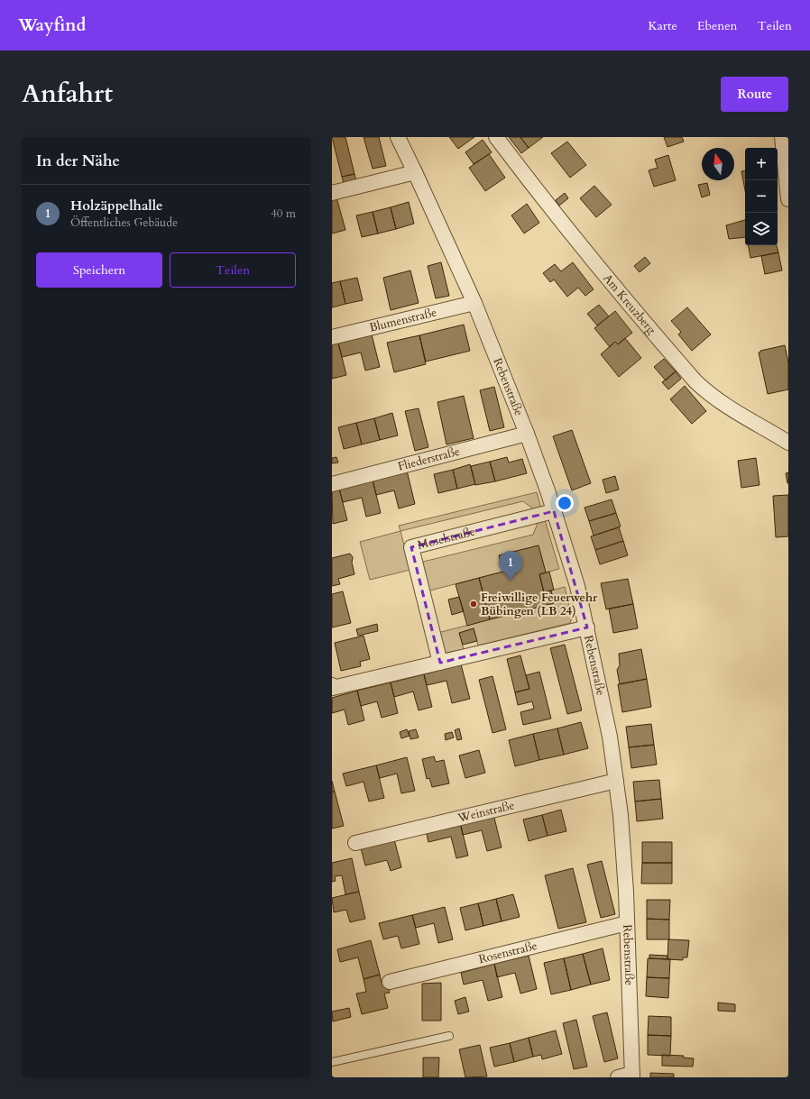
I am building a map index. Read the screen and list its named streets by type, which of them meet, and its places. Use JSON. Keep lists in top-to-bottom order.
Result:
{
  "streets": {
    "street": [
      "Am Kreuzberg",
      "Blumenstraße",
      "Rebenstraße",
      "Fliederstraße",
      "Moselstraße",
      "Weinstraße",
      "Rosenstraße"
    ]
  },
  "crossings": [
    ["Blumenstraße", "Rebenstraße"],
    ["Rebenstraße", "Fliederstraße"],
    ["Rebenstraße", "Moselstraße"],
    ["Rebenstraße", "Weinstraße"],
    ["Rebenstraße", "Rosenstraße"]
  ],
  "places": ["Freiwillige Feuerwehr Bübingen (LB 24)"],
  "north": "top",
  "page": {
    "header": "Wayfind",
    "nav": ["Karte", "Ebenen", "Teilen"],
    "title": "Anfahrt",
    "buttons": [
      "Route",
      ["Speichern", "Teilen"]
    ],
    "heading": "In der Nähe",
    "map_buttons": ["+", "−"],
    "list": [
      {
        "mark": "1",
        "name": "Holzäppelhalle",
        "note": "Öffentliches Gebäude",
        "value": "40 m"
      }
    ],
    "pins": "1"
  }
}
